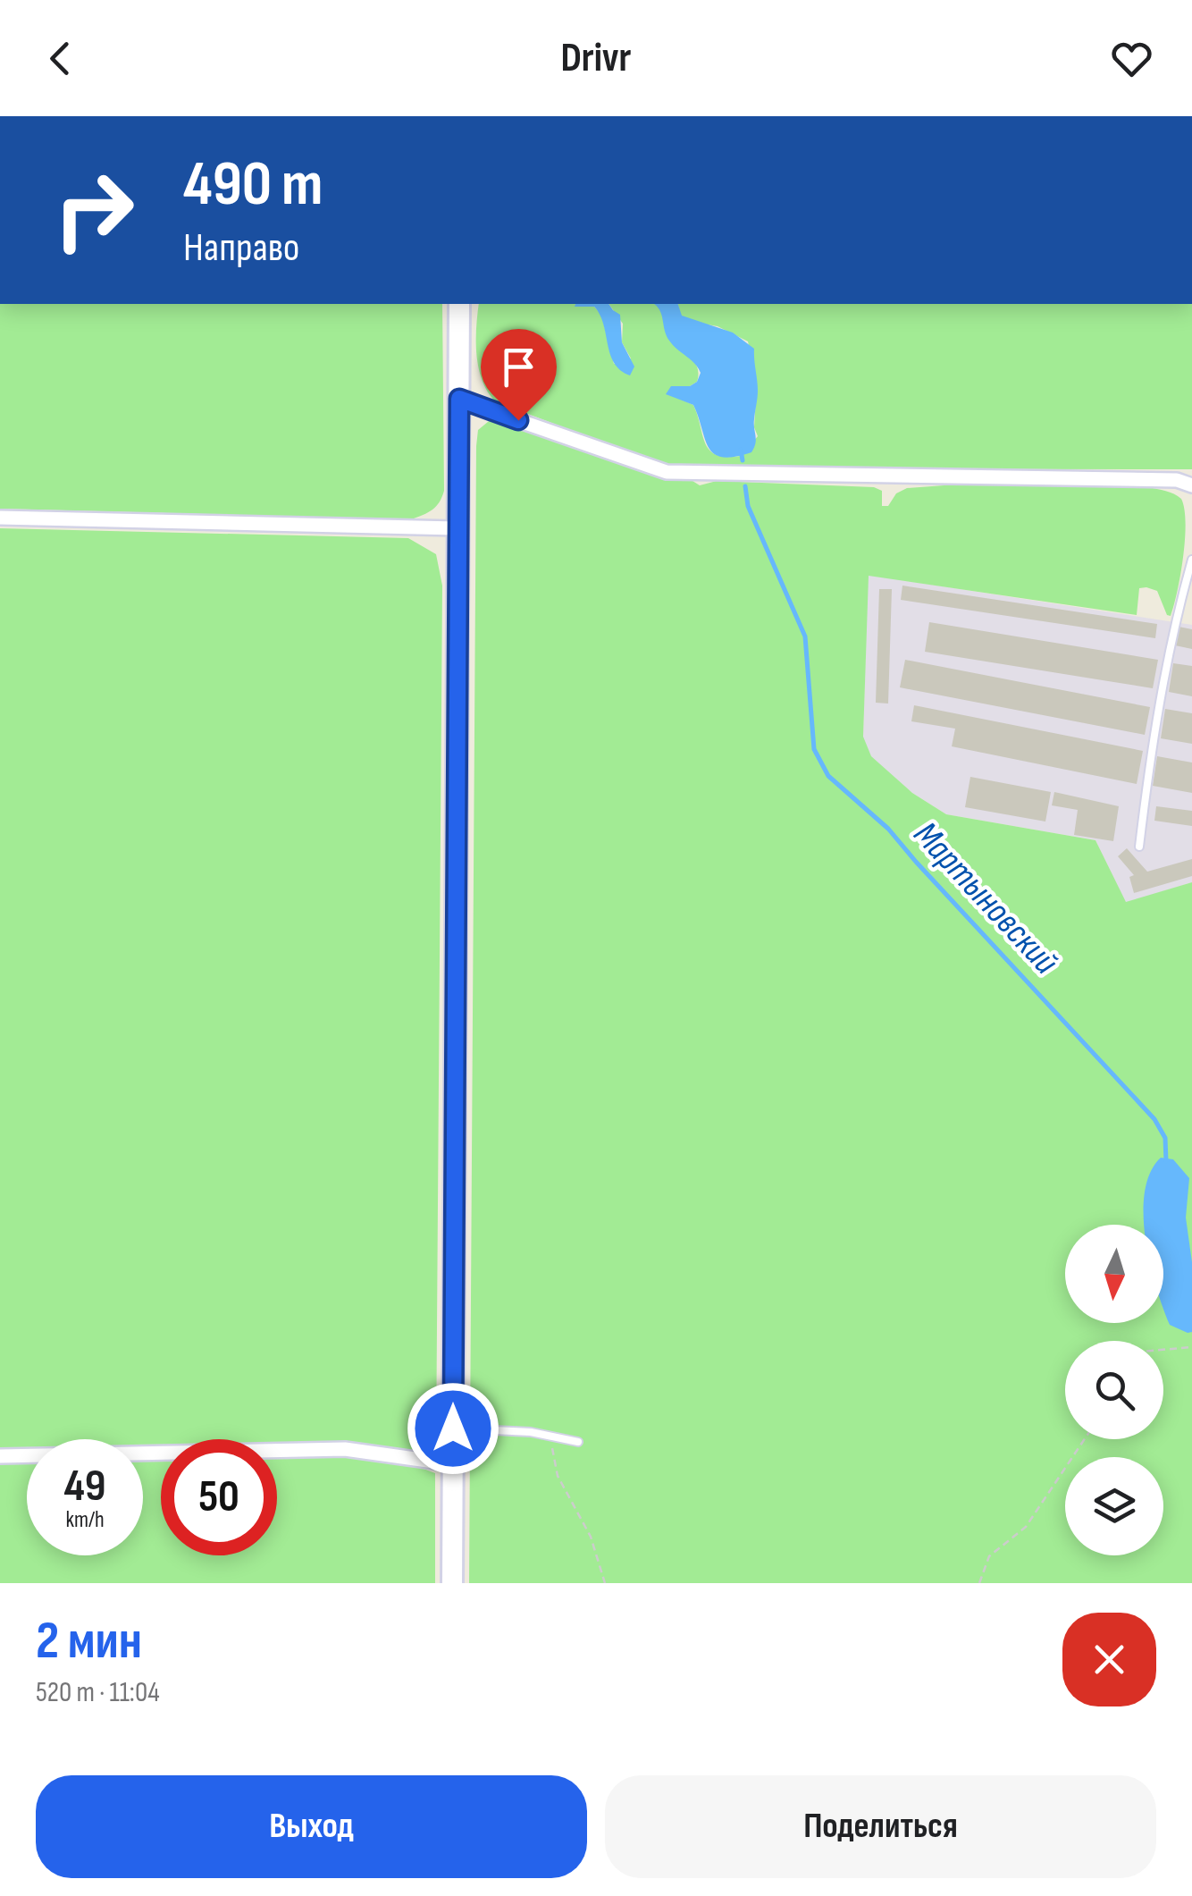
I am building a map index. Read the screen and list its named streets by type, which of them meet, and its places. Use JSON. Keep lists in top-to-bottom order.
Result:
{
  "water": ["Мартыновский"],
  "north": "bottom",
  "page": {
    "header": "Drivr",
    "turn": ["490 m", "Направо"],
    "speed": "49 km/h",
    "limit": "50",
    "heading": ["2 мин", "520 m · 11:04"],
    "buttons": ["Выход", "Поделиться"]
  }
}
